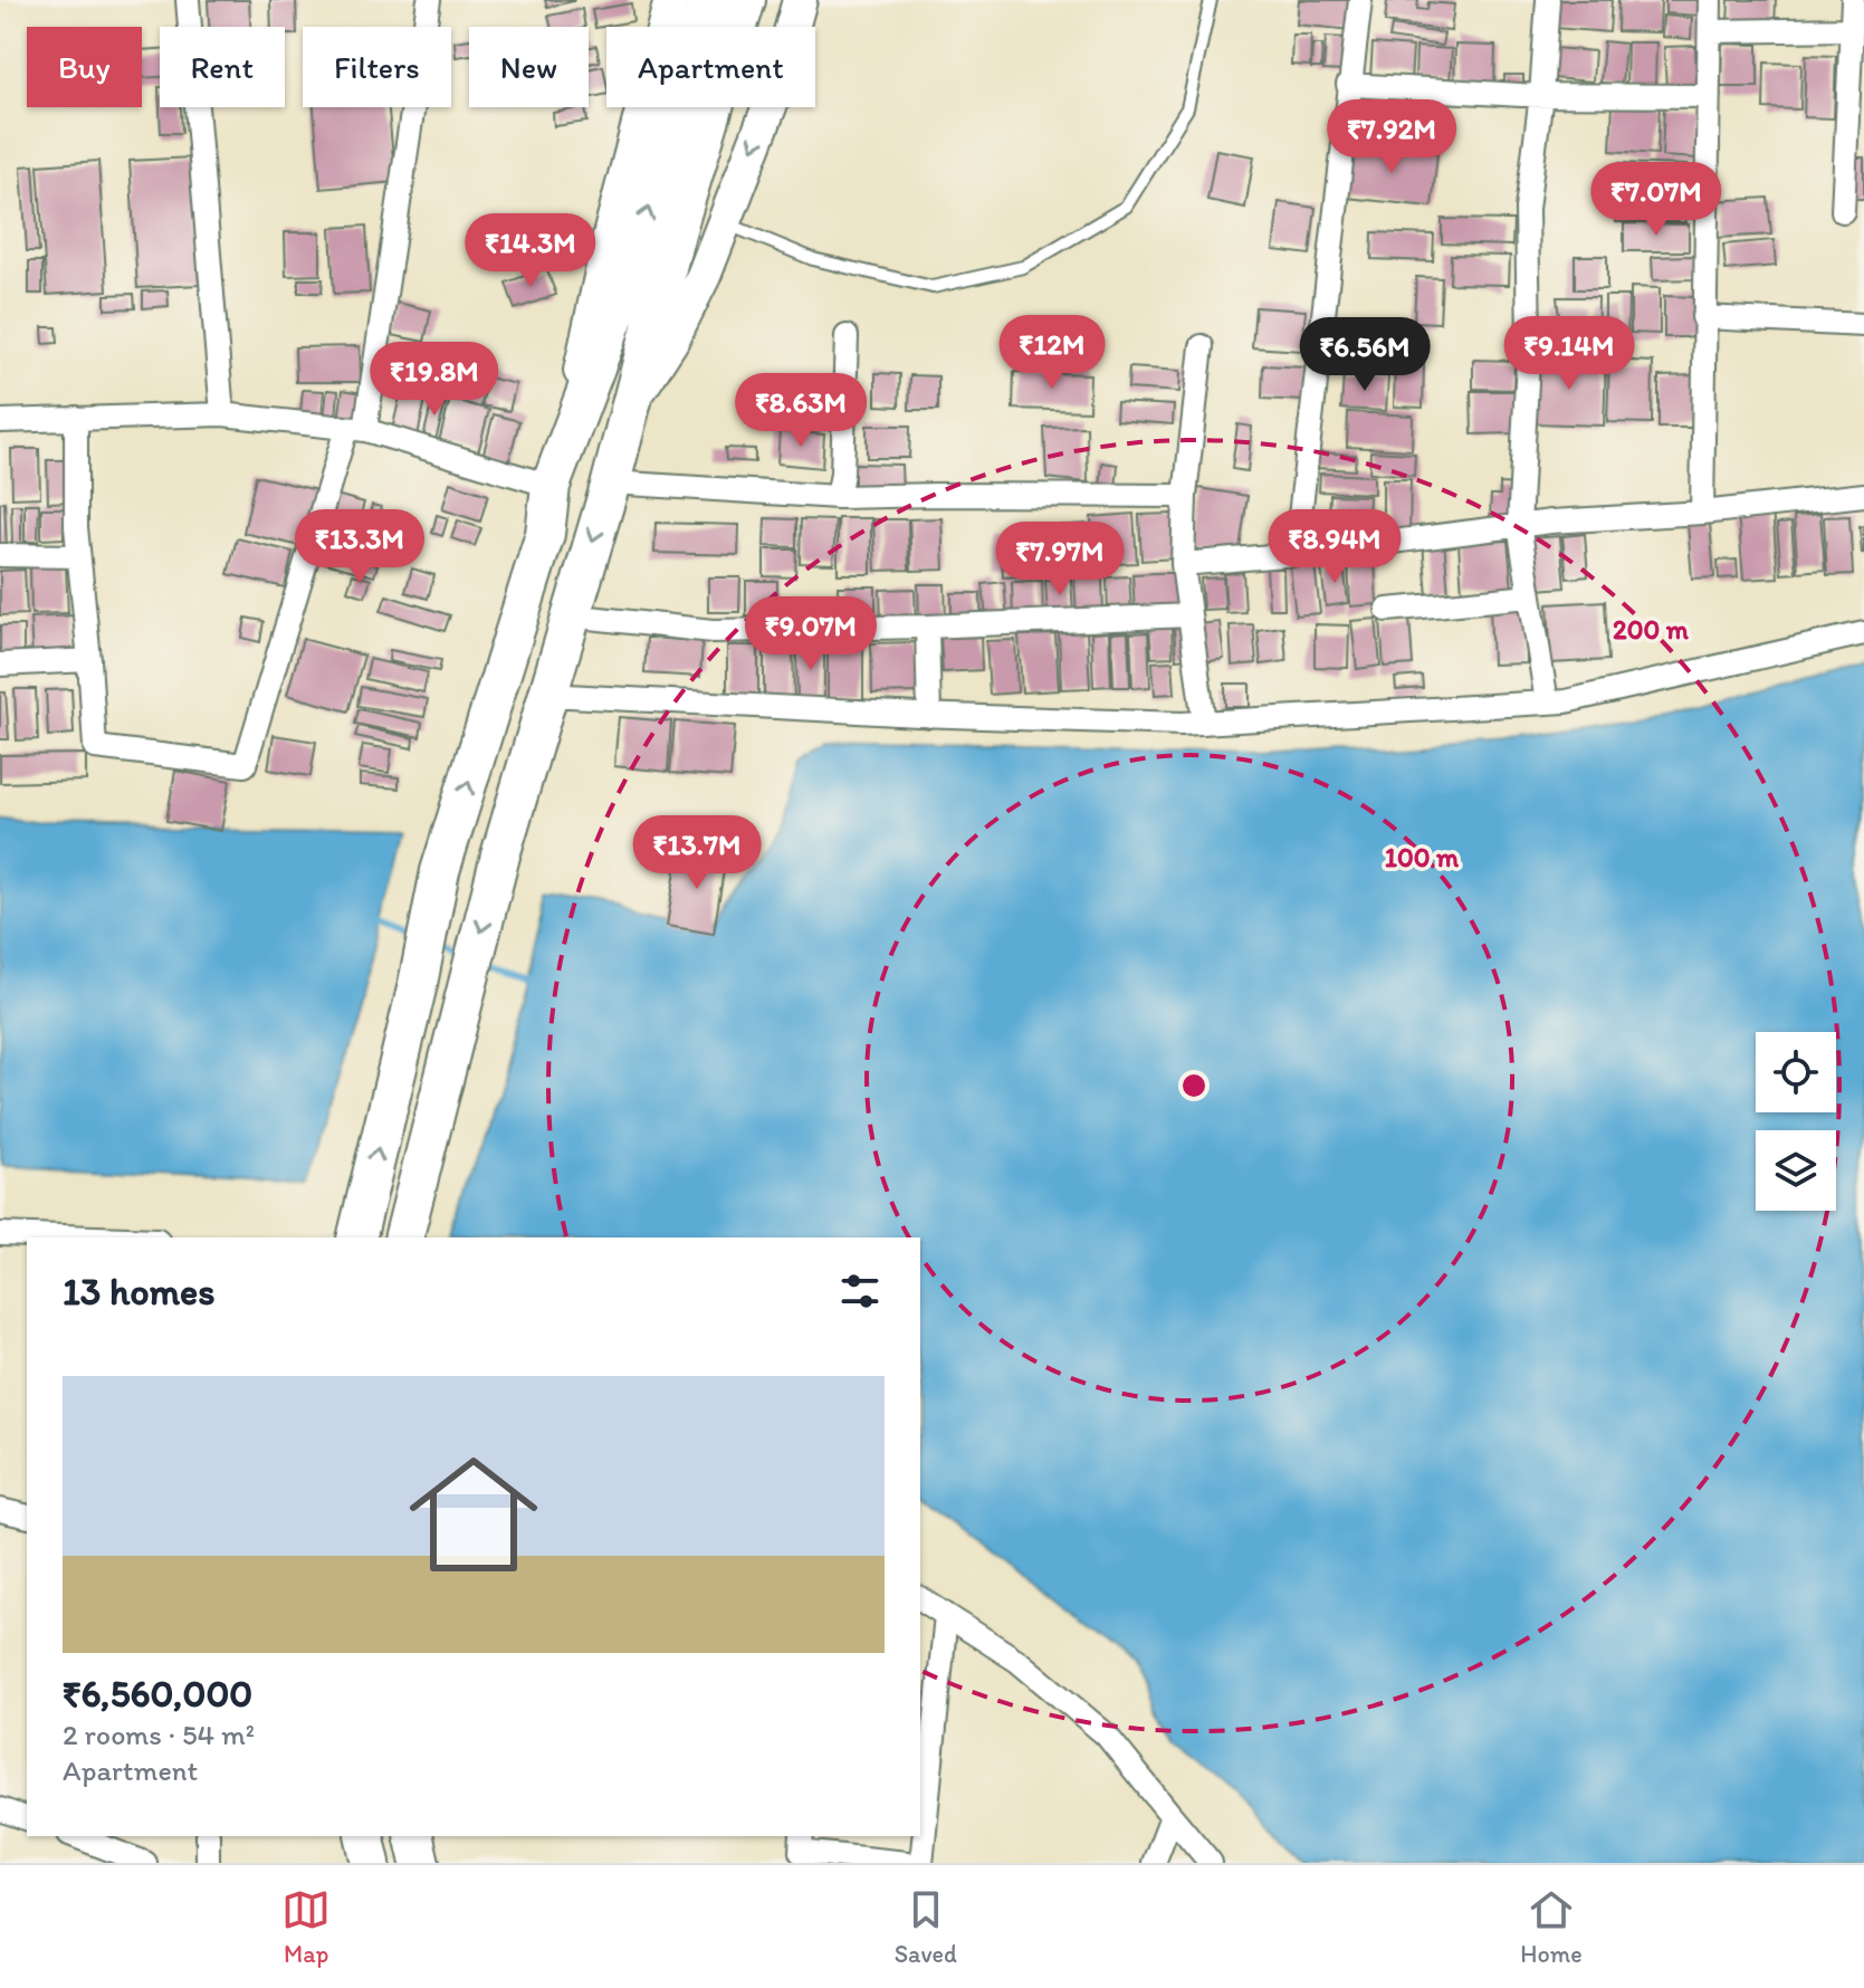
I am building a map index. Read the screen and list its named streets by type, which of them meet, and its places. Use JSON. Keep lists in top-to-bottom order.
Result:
{
  "page": {
    "chip": [
      "Buy",
      "Rent",
      "Filters",
      "New",
      "Apartment"
    ],
    "price": [
      "₹7.92M",
      "₹7.07M",
      "₹14.3M",
      "₹12M",
      "₹9.14M",
      "₹6.56M",
      "₹19.8M",
      "₹8.63M",
      "₹13.3M",
      "₹8.94M",
      "₹7.97M",
      "₹9.07M",
      "₹13.7M"
    ],
    "heading": "13 homes",
    "list": [
      {
        "name": "₹6,560,000",
        "note": "2 rooms · 54 m² · Apartment"
      }
    ],
    "tabs": ["Map", "Saved", "Home"]
  },
  "rings": ["200 m", "100 m"]
}
